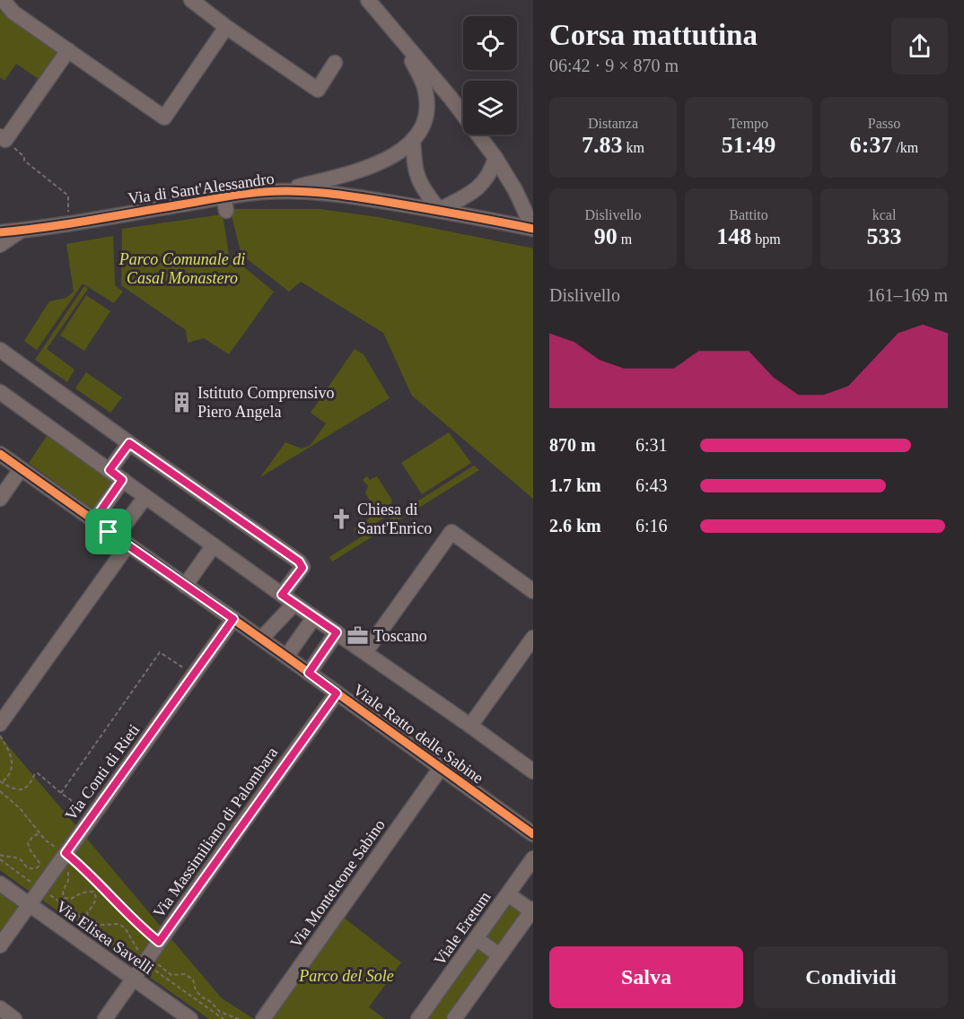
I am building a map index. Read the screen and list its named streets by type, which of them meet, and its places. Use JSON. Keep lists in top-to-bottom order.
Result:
{
  "streets": {
    "street": [
      "Via di Sant'Alessandro",
      "Viale Ratto delle Sabine",
      "Via Conti di Rieti",
      "Via Massimiliano di Palombara",
      "Via Monteleone Sabino",
      "Viale Eretum",
      "Via Elisea Savelli"
    ]
  },
  "crossings": [
    ["Viale Ratto delle Sabine", "Via Conti di Rieti"],
    ["Viale Ratto delle Sabine", "Via Massimiliano di Palombara"],
    ["Viale Ratto delle Sabine", "Via Monteleone Sabino"],
    ["Via Conti di Rieti", "Via Elisea Savelli"],
    ["Via Massimiliano di Palombara", "Via Elisea Savelli"]
  ],
  "parks": ["Parco Comunale di Casal Monastero", "Parco del Sole"],
  "places": {
    "building": ["Istituto Comprensivo Piero Angela"],
    "church": ["Chiesa di Sant'Enrico"],
    "office": ["Toscano"]
  },
  "page": {
    "heading": ["Corsa mattutina", "06:42 · 9 × 870 m"],
    "stats": [
      ["Distanza", "7.83 km"],
      ["Tempo", "51:49"],
      ["Passo", "6:37 /km"],
      ["Dislivello", "90 m"],
      ["Battito", "148 bpm"],
      ["kcal", "533"]
    ],
    "chart": ["Dislivello", "161–169 m"],
    "list": [
      {
        "name": "870 m",
        "note": "6:31"
      },
      {
        "name": "1.7 km",
        "note": "6:43"
      },
      {
        "name": "2.6 km",
        "note": "6:16"
      }
    ],
    "buttons": ["Salva", "Condividi"]
  }
}
